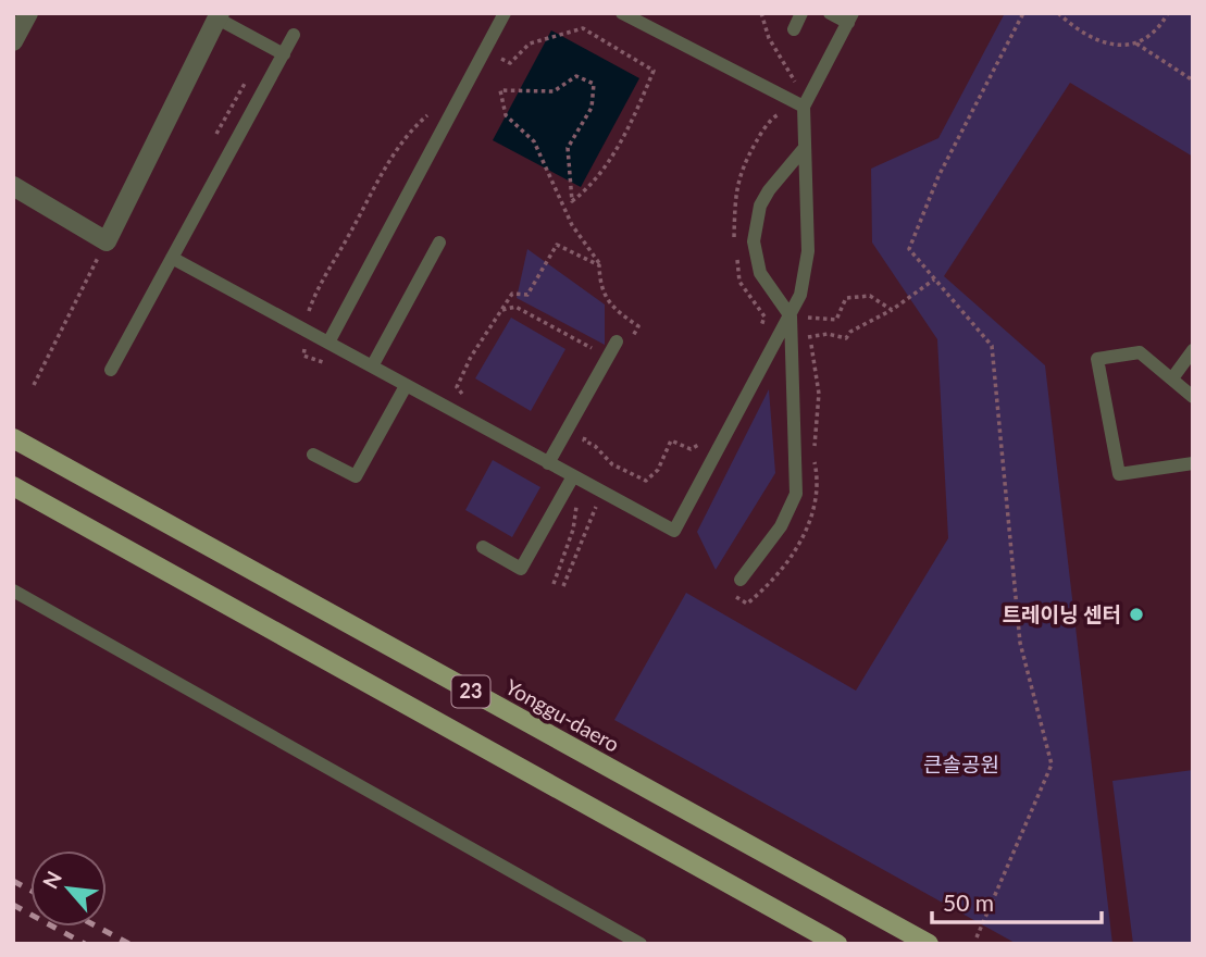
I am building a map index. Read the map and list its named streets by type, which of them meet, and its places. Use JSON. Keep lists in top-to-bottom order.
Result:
{
  "streets": {
    "main road": ["23", "Yonggu-daero"]
  },
  "parks": ["큰솔공원"],
  "places": ["트레이닝 센터"],
  "scale_bar": "50 m",
  "north": "top left"
}
